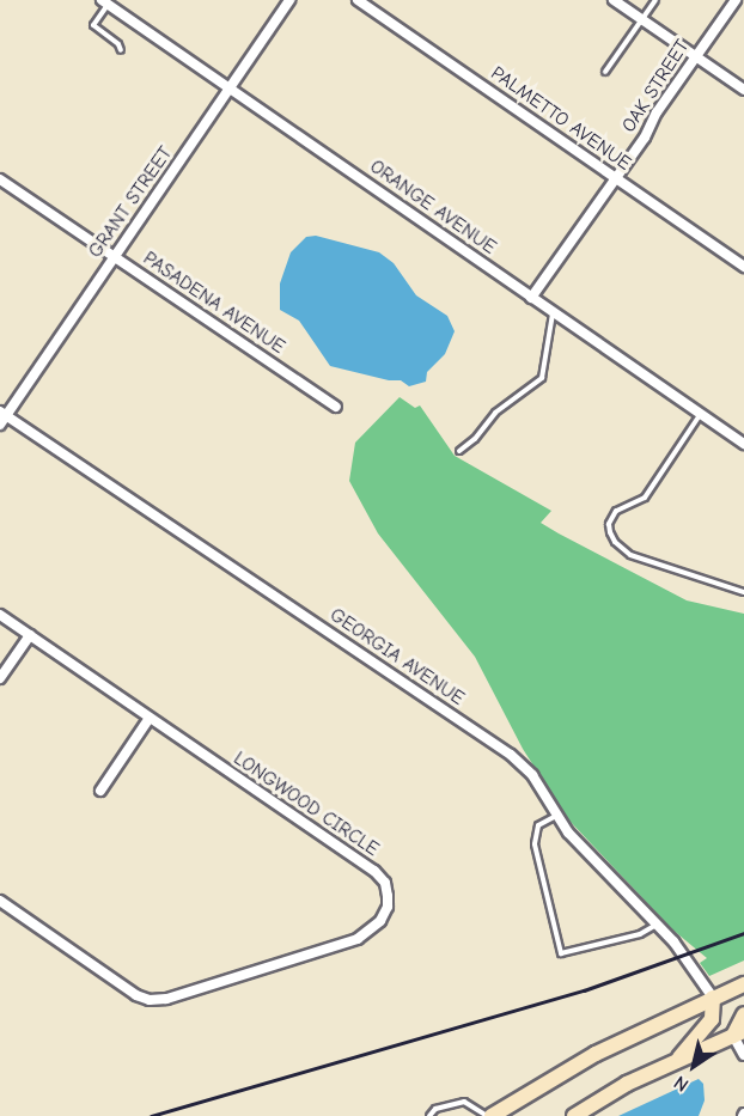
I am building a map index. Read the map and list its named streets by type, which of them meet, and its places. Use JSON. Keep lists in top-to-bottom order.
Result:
{
  "streets": {
    "street": [
      "OAK STREET",
      "PALMETTO AVENUE",
      "GRANT STREET",
      "ORANGE AVENUE",
      "PASADENA AVENUE",
      "GEORGIA AVENUE",
      "LONGWOOD CIRCLE"
    ]
  },
  "crossings": [
    ["OAK STREET", "PALMETTO AVENUE"],
    ["OAK STREET", "ORANGE AVENUE"],
    ["GRANT STREET", "ORANGE AVENUE"],
    ["GRANT STREET", "PASADENA AVENUE"],
    ["GRANT STREET", "GEORGIA AVENUE"]
  ],
  "north": "bottom left"
}
